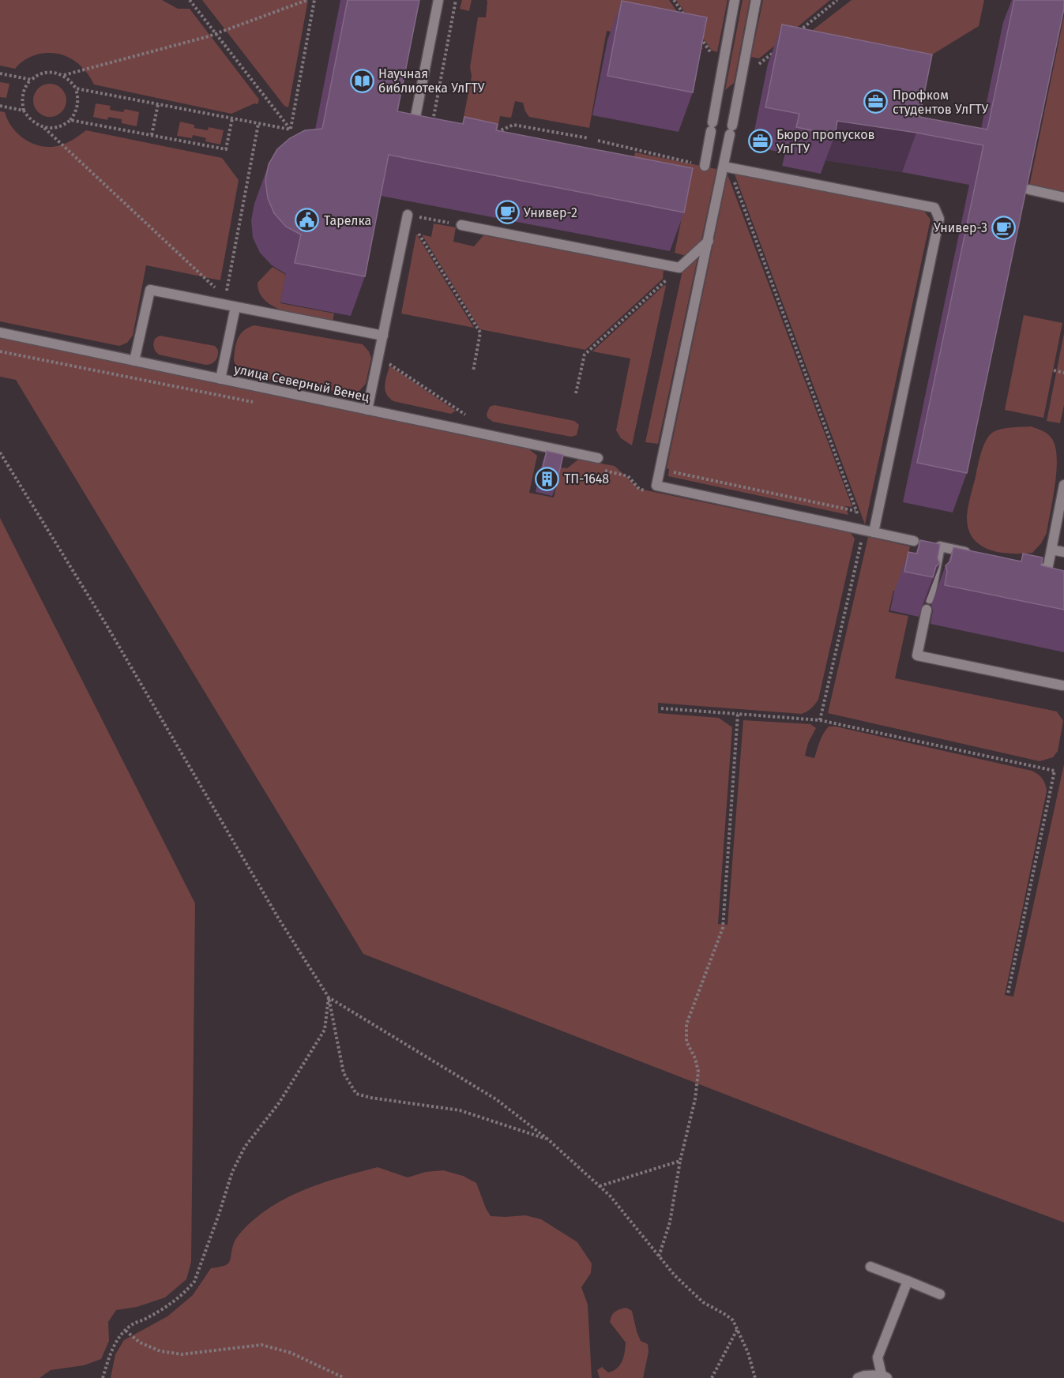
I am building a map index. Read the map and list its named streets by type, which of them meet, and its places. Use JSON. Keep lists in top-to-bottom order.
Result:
{
  "streets": {
    "lane": ["улица Северный Венец"]
  },
  "places": {
    "library": ["Научная библиотека УлГТУ"],
    "office": ["Профком студентов УлГТУ", "Бюро пропусков УлГТУ"],
    "cafe": ["Универ-2", "Универ-3"],
    "public building": ["Тарелка"],
    "building": ["ТП-1648"]
  }
}
